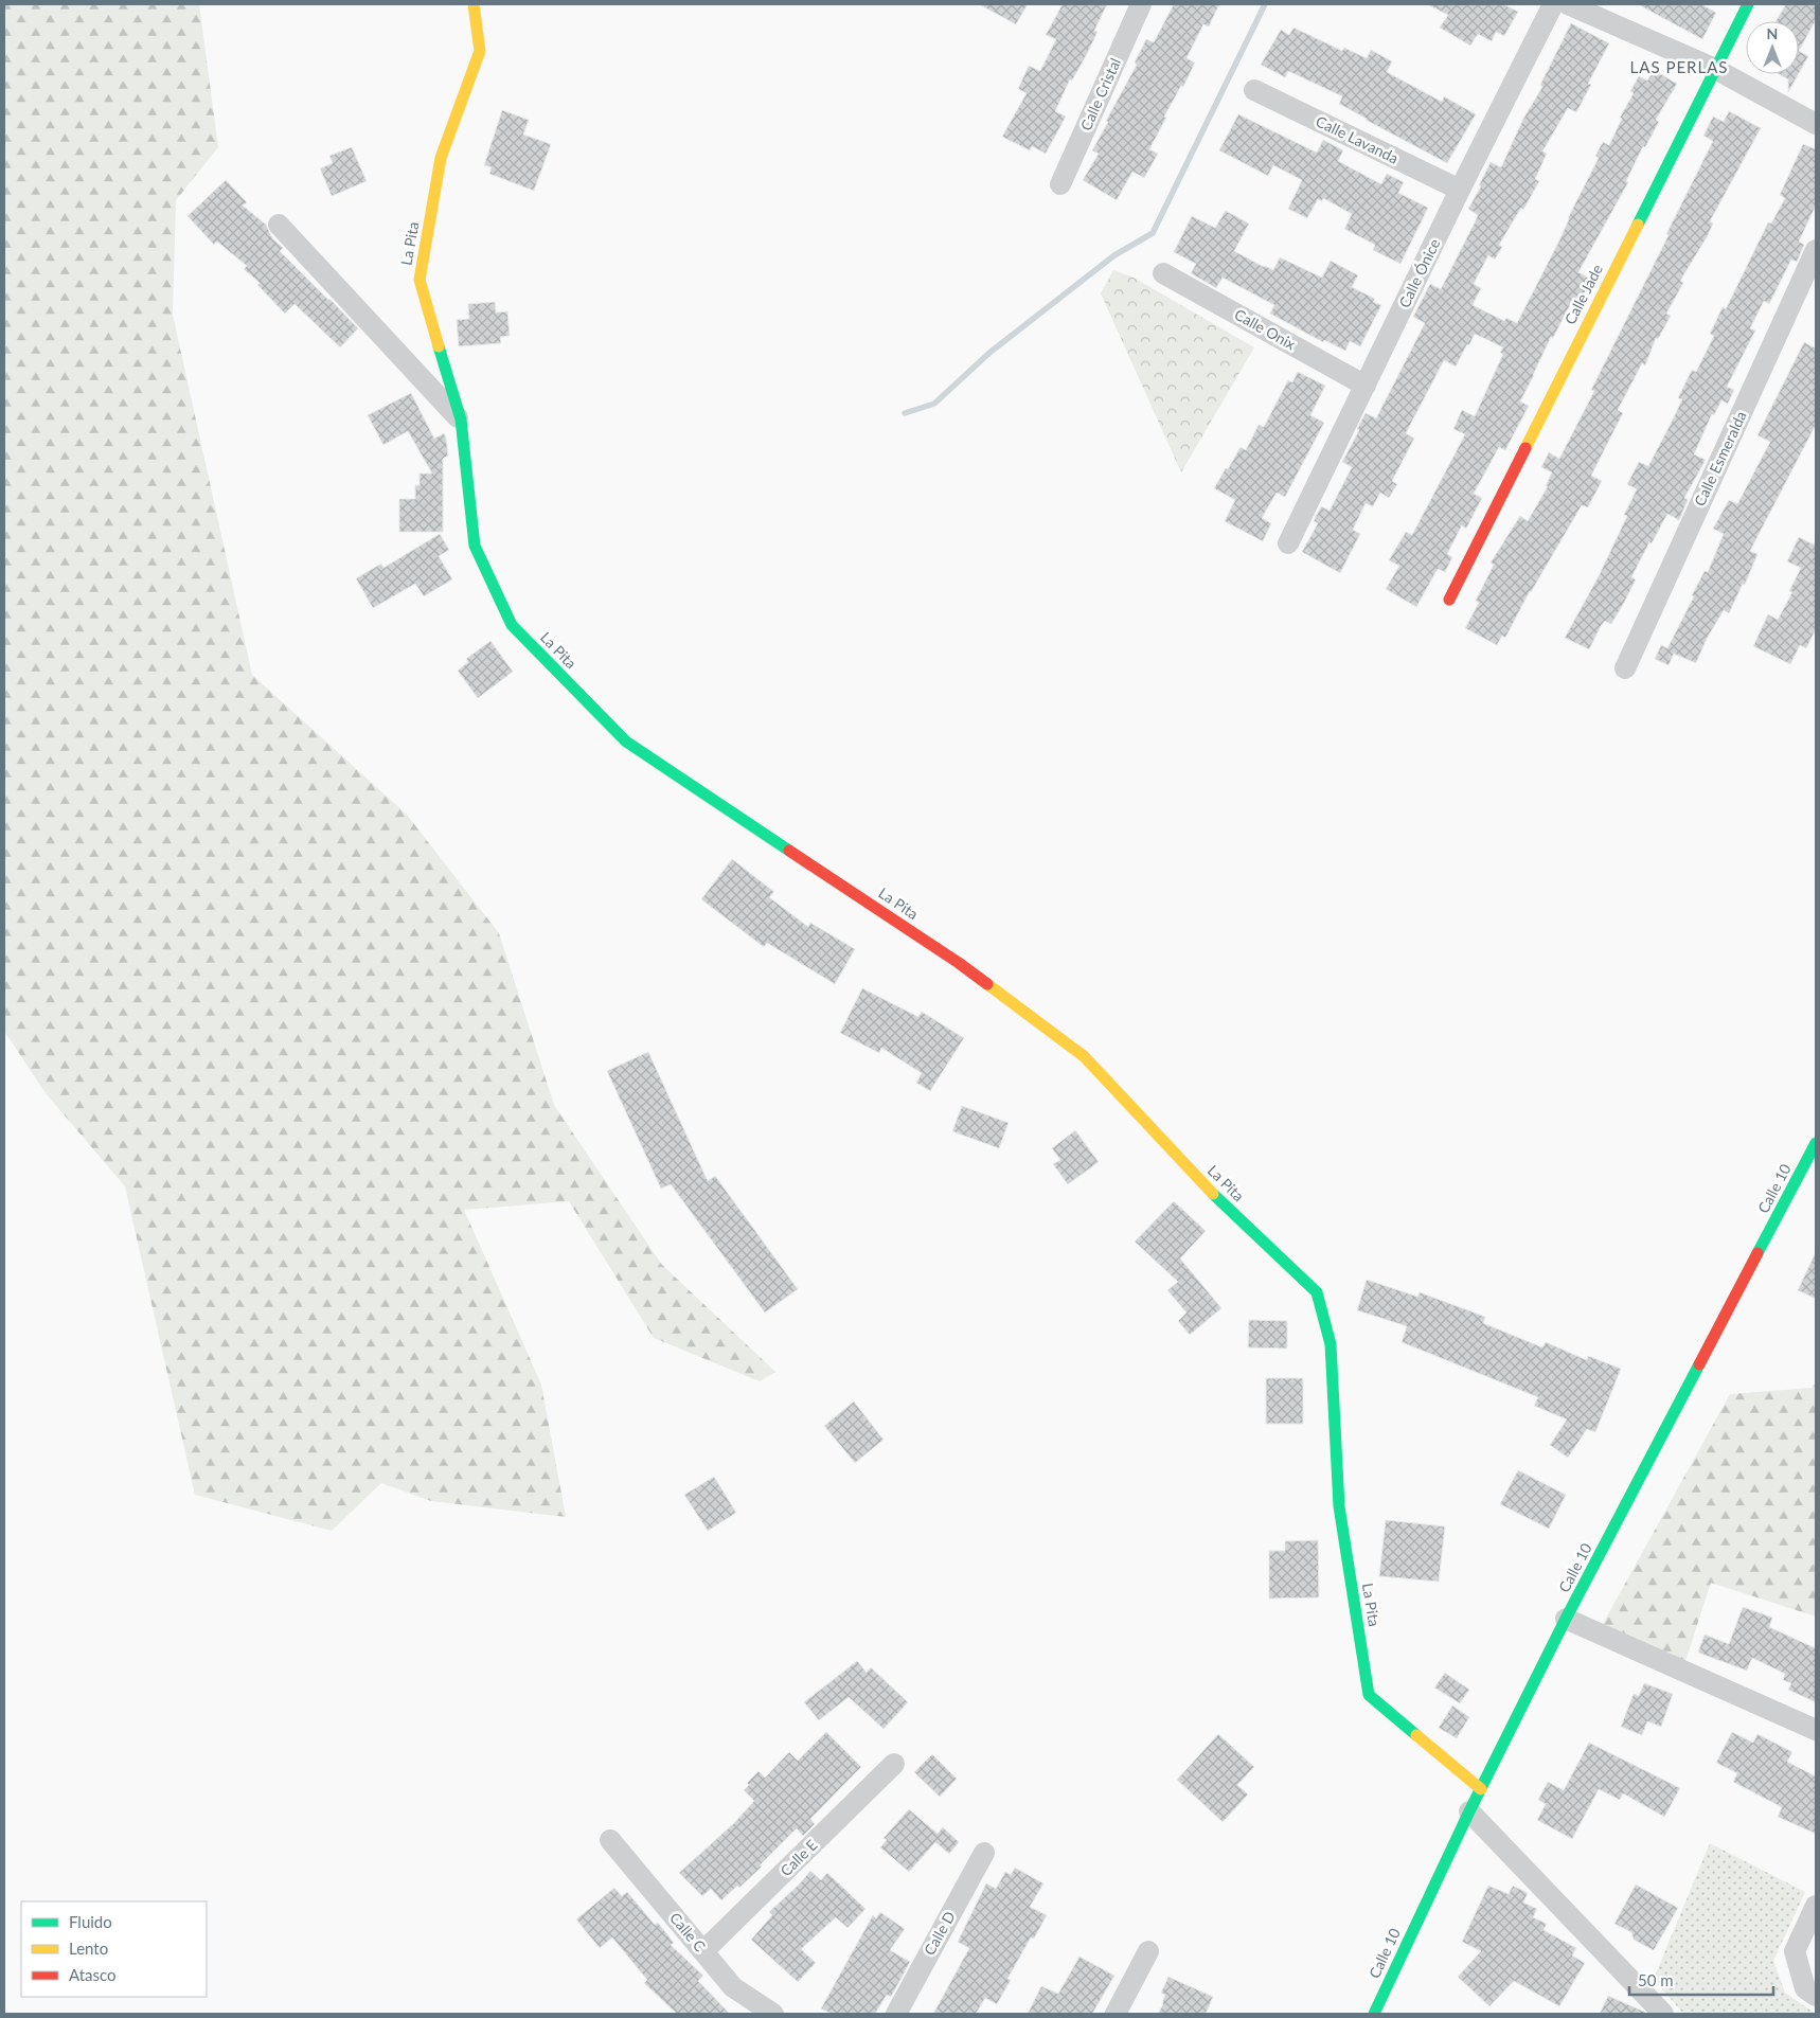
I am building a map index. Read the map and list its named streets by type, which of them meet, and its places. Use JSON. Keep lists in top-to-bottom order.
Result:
{
  "streets": {
    "street": [
      "Calle Cristal",
      "Calle Lavanda",
      "La Pita",
      "Calle Ónice",
      "Calle Jade",
      "Calle Onix",
      "Calle Esmeralda",
      "Calle 10",
      "Calle E",
      "Calle C",
      "Calle D"
    ]
  },
  "crossings": [
    ["Calle Lavanda", "Calle Ónice"],
    ["La Pita", "Calle 10"],
    ["Calle Ónice", "Calle Onix"],
    ["Calle E", "Calle C"]
  ],
  "districts": ["LAS PERLAS"],
  "legend": ["Fluido", "Lento", "Atasco"],
  "scale_bar": "50 m",
  "north": "top"
}
